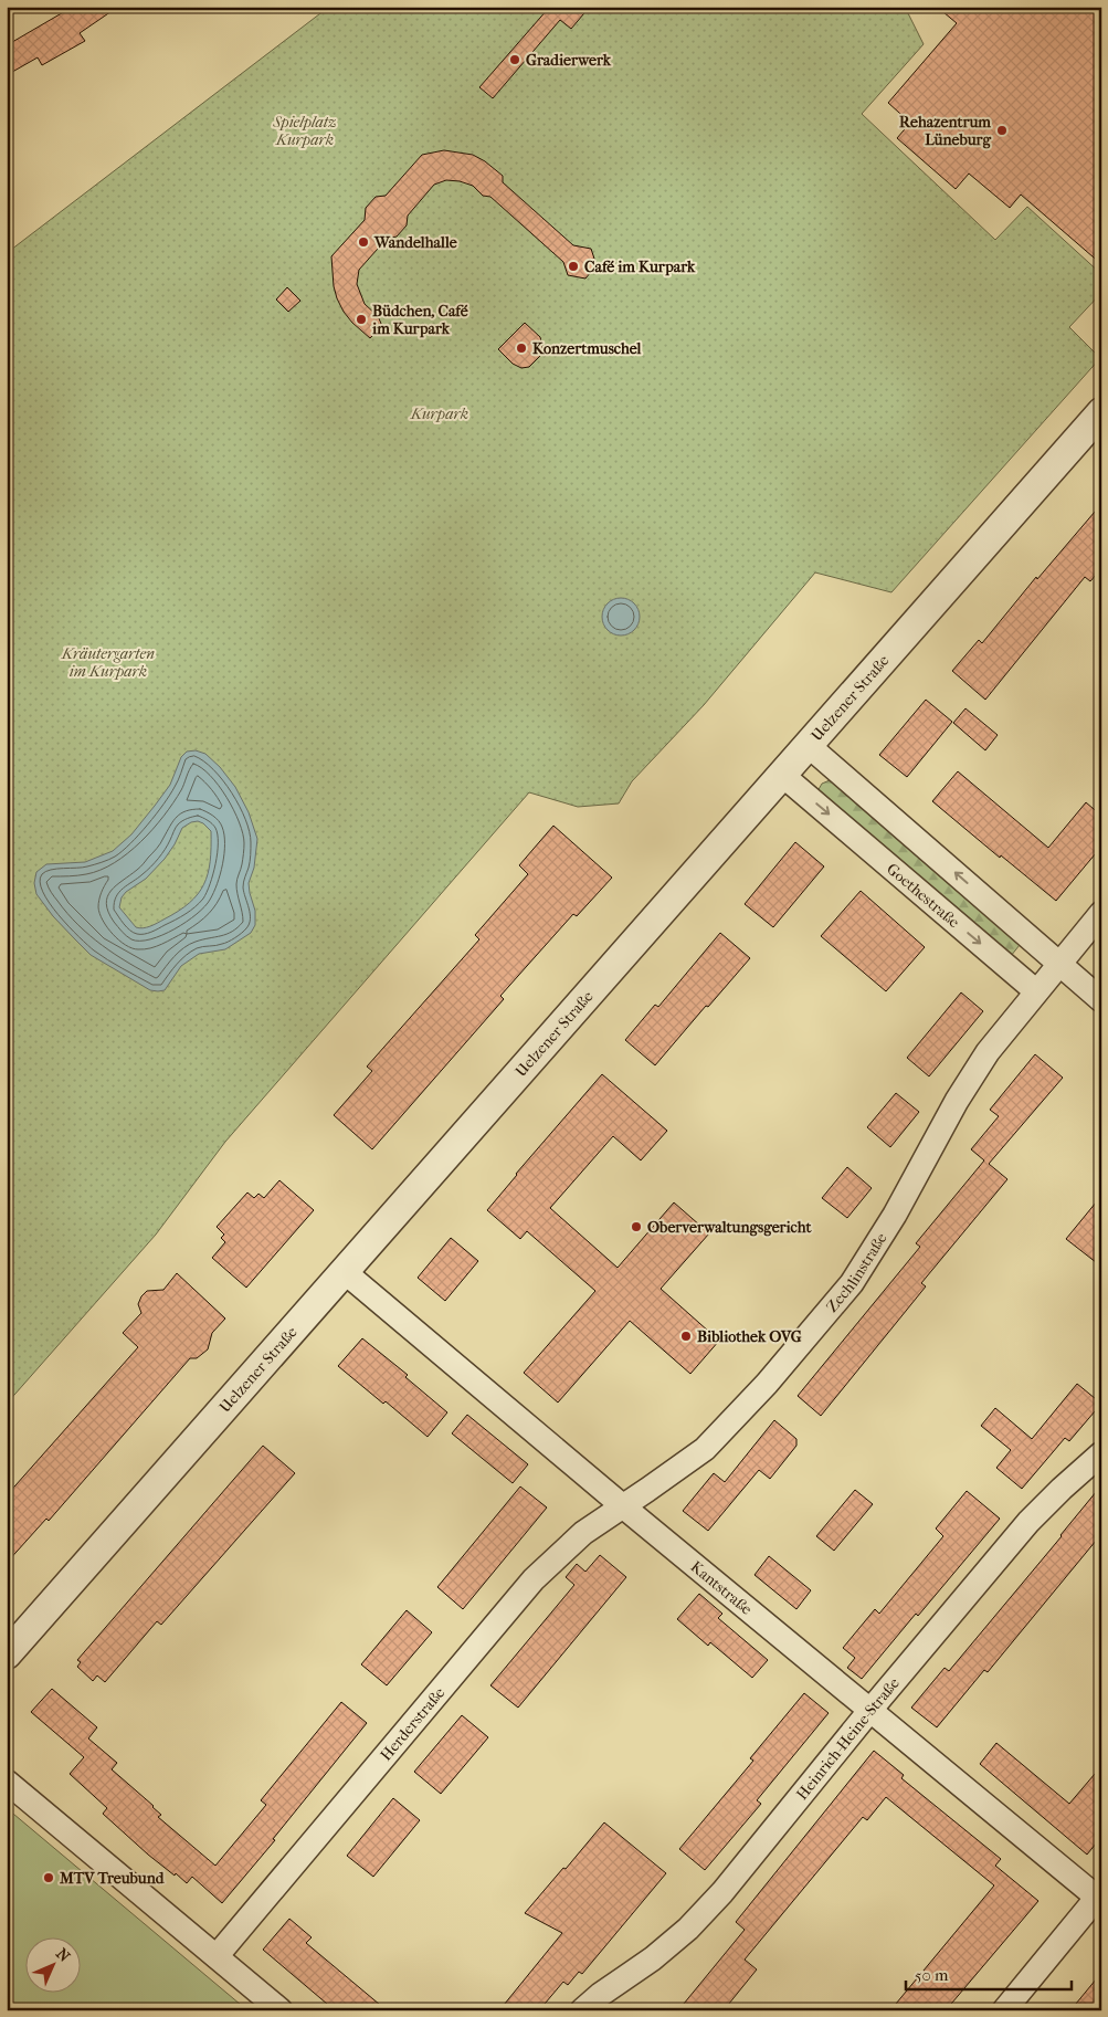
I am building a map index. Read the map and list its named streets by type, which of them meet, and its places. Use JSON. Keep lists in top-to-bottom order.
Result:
{
  "streets": {
    "street": [
      "Uelzener Straße",
      "Goethestraße",
      "Zechlinstraße",
      "Kantstraße",
      "Herderstraße",
      "Heinrich-Heine-Straße"
    ]
  },
  "crossings": [
    ["Uelzener Straße", "Goethestraße"],
    ["Uelzener Straße", "Kantstraße"],
    ["Goethestraße", "Zechlinstraße"],
    ["Zechlinstraße", "Kantstraße"],
    ["Zechlinstraße", "Herderstraße"],
    ["Kantstraße", "Herderstraße"],
    ["Kantstraße", "Heinrich-Heine-Straße"]
  ],
  "parks": ["Spielplatz Kurpark", "Kurpark", "Kräutergarten im Kurpark"],
  "places": [
    "Gradierwerk",
    "Rehazentrum Lüneburg",
    "Wandelhalle",
    "Café im Kurpark",
    "Büdchen, Café im Kurpark",
    "Konzertmuschel",
    "Oberverwaltungsgericht",
    "Bibliothek OVG",
    "MTV Treubund"
  ],
  "scale_bar": "50 m",
  "north": "top right"
}
